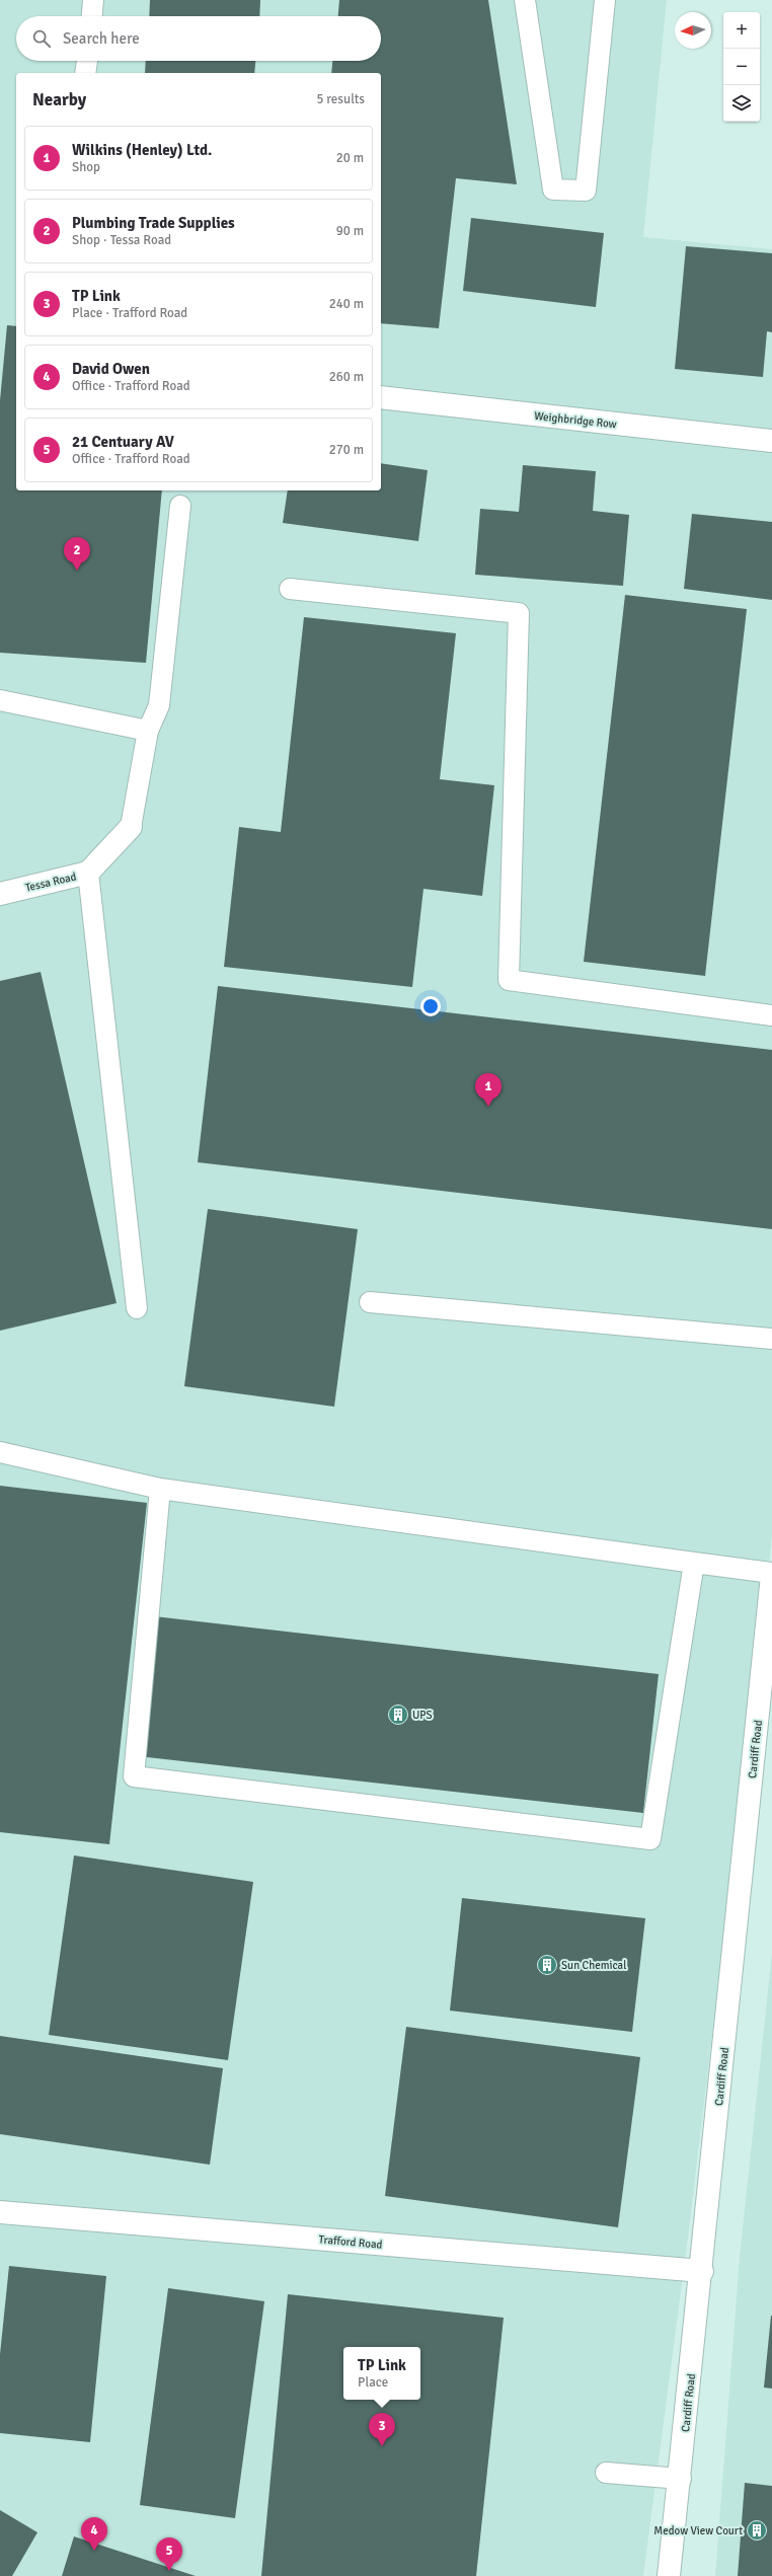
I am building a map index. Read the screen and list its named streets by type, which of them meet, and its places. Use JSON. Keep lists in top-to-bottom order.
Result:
{
  "streets": {
    "street": [
      "Weighbridge Row",
      "Tessa Road",
      "Cardiff Road",
      "Trafford Road"
    ]
  },
  "crossings": [
    ["Cardiff Road", "Trafford Road"]
  ],
  "places": {
    "building": ["UPS", "Sun Chemical", "Medow View Court"]
  },
  "north": "left",
  "page": {
    "map_buttons": ["+", "−"],
    "search": "Search here",
    "heading": ["Nearby", "5 results"],
    "list": [
      {
        "mark": "1",
        "name": "Wilkins (Henley) Ltd.",
        "note": "Shop",
        "value": "20 m"
      },
      {
        "mark": "2",
        "name": "Plumbing Trade Supplies",
        "note": "Shop · Tessa Road",
        "value": "90 m"
      },
      {
        "mark": "3",
        "name": "TP Link",
        "note": "Place · Trafford Road",
        "value": "240 m"
      },
      {
        "mark": "4",
        "name": "David Owen",
        "note": "Office · Trafford Road",
        "value": "260 m"
      },
      {
        "mark": "5",
        "name": "21 Centuary AV",
        "note": "Office · Trafford Road",
        "value": "270 m"
      }
    ],
    "pins": [
      "2",
      "1",
      "3",
      "4",
      "5"
    ],
    "popup": ["TP Link", "Place"]
  }
}
